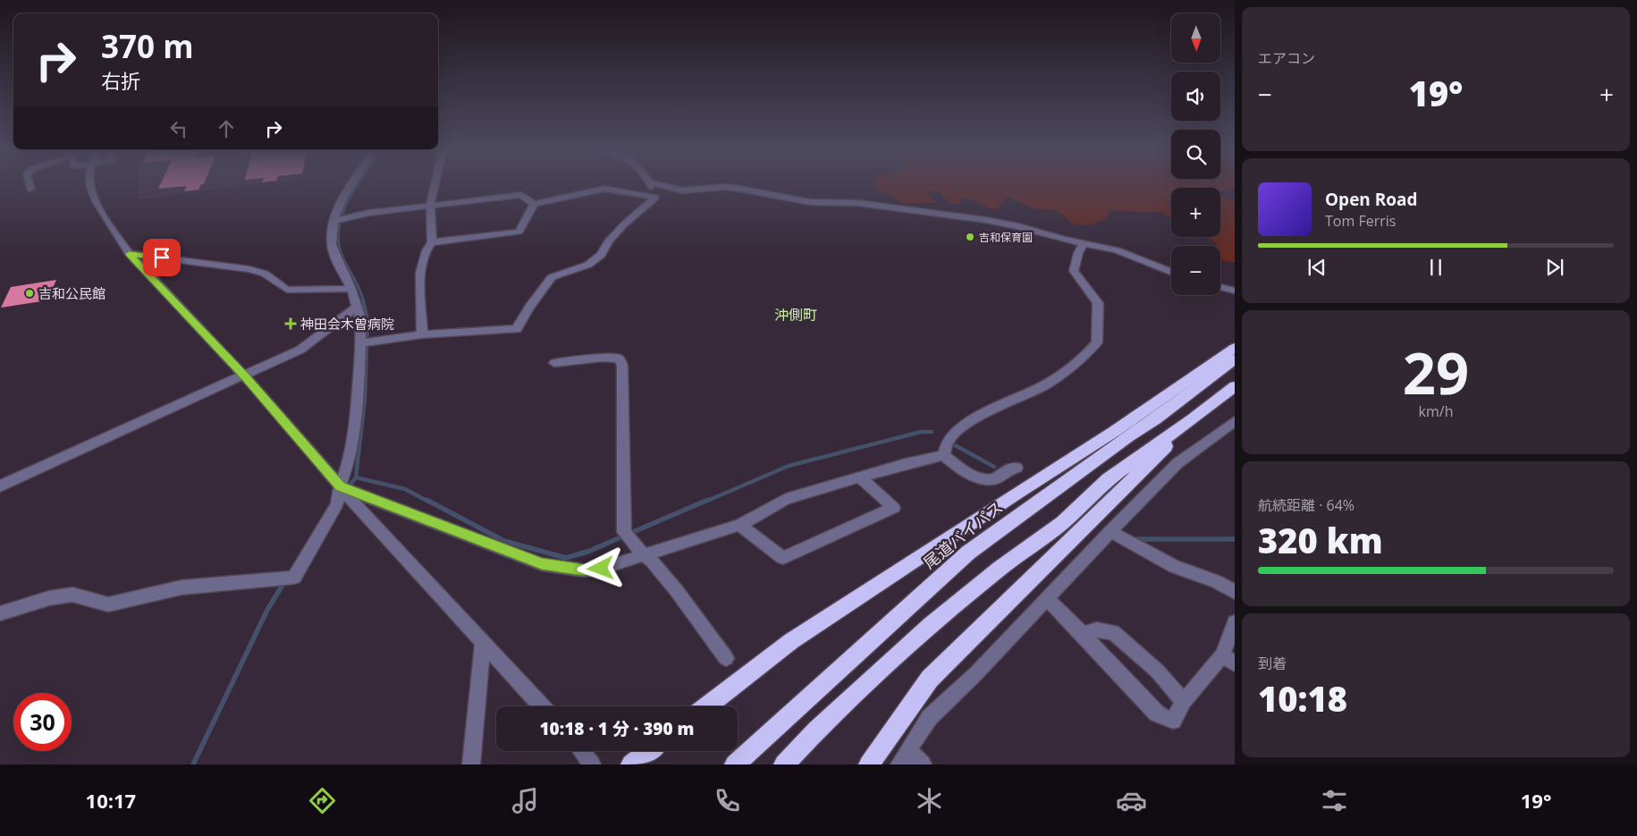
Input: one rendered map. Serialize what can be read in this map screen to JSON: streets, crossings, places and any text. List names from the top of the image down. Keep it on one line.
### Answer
{"streets":{"highway":["尾道バイパス"]},"districts":["沖側町"],"places":{"other":["吉和保育園","吉和公民館"],"health":["神田会木曽病院"]},"north":"bottom","page":{"tile":["エアコン",["29","km/h"],["航続距離 · 64%","320 km"],["到着","10:18"]],"map_buttons":["+","−"],"turn":["370 m","右折"],"heat":["−","19°","+"],"song":["Open Road","Tom Ferris"],"limit":"30","trip":"10:18 · 1 分 · 390 m","tabs":["10:17","19°"]}}
